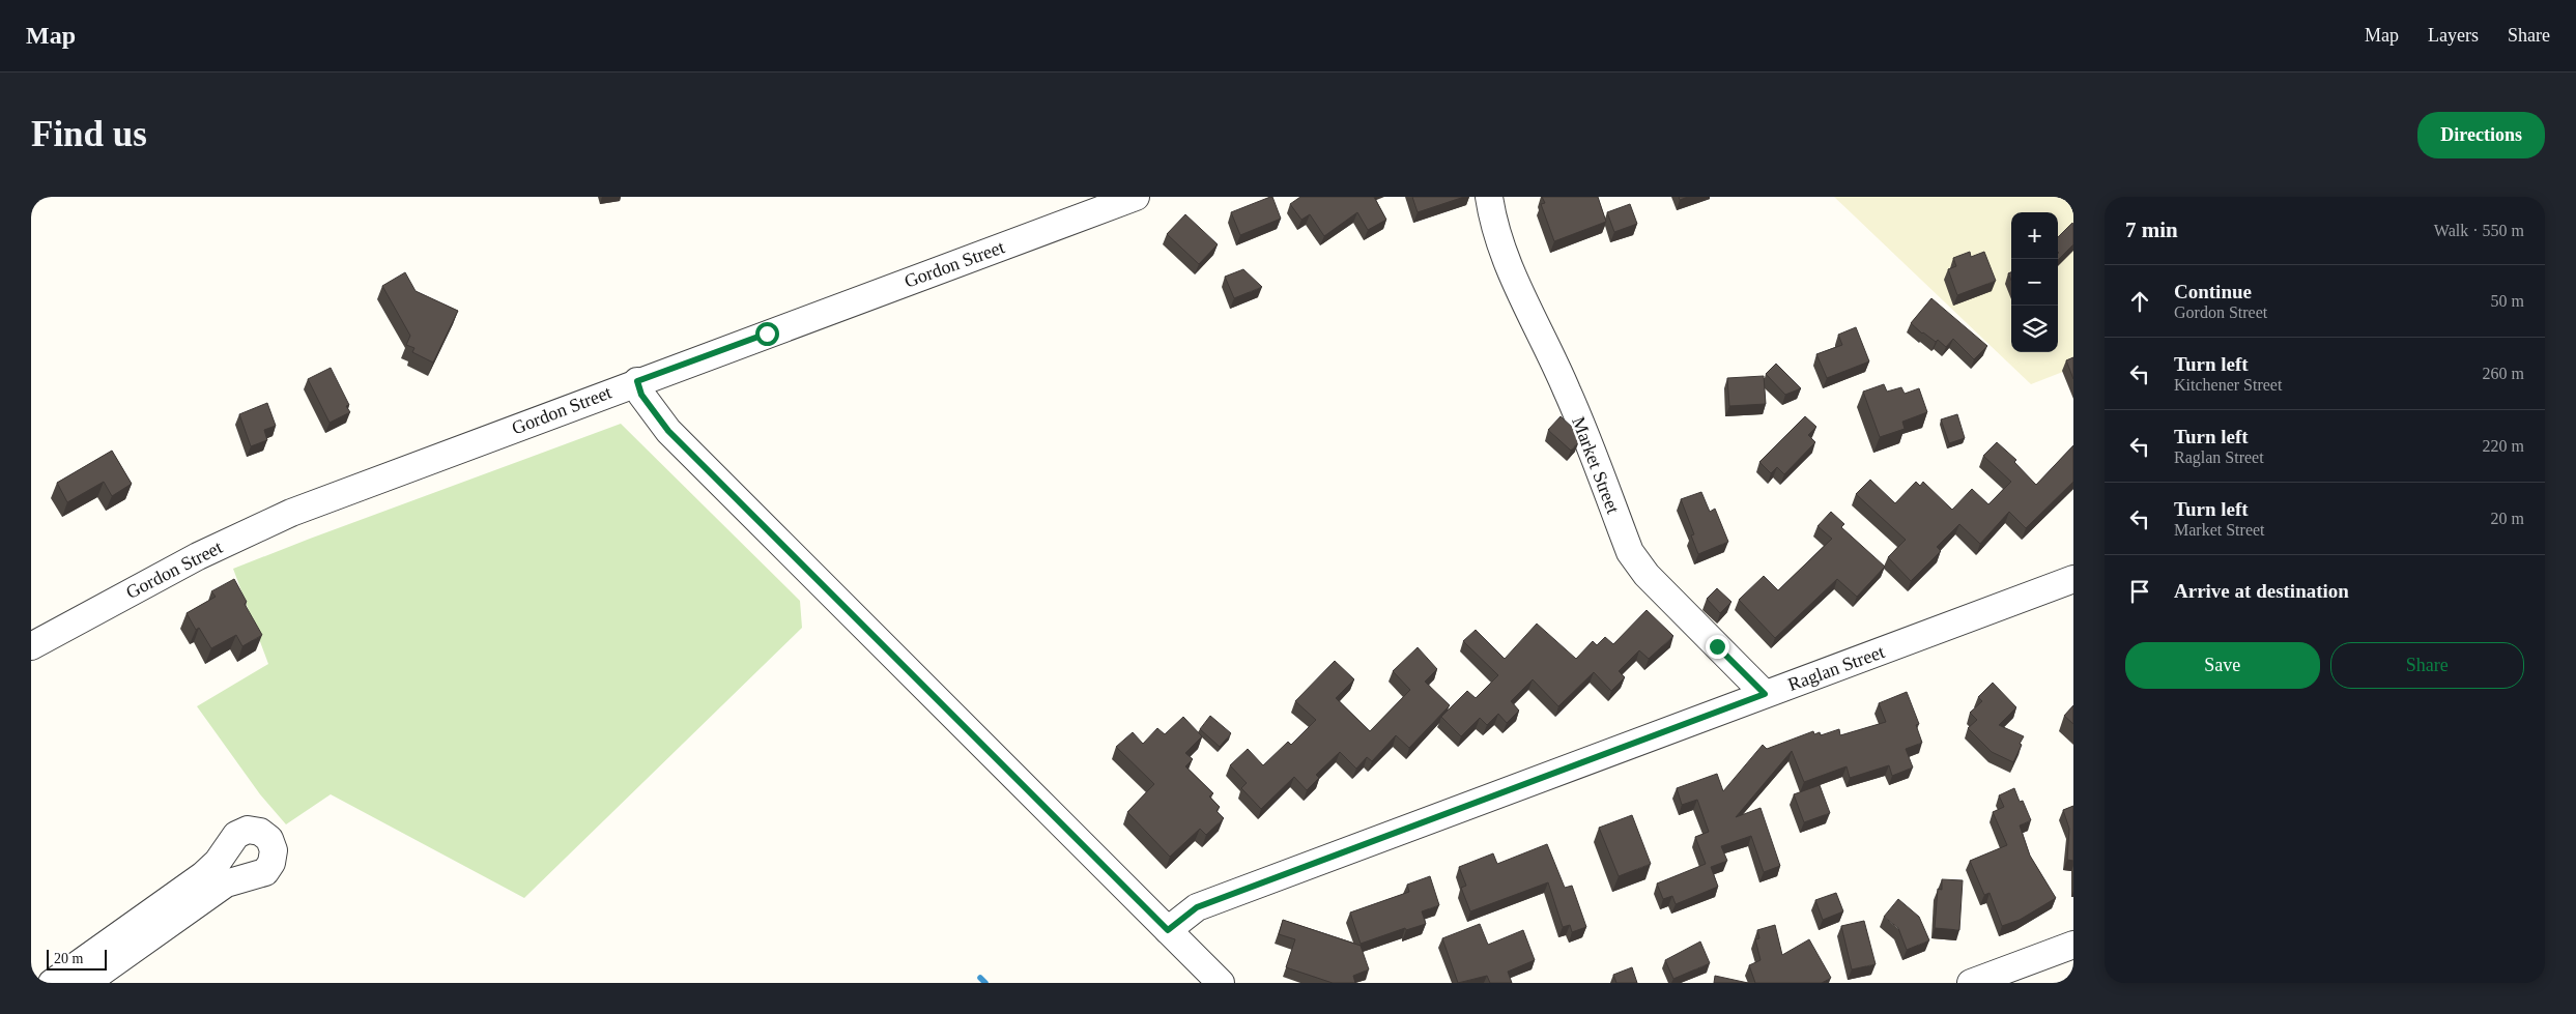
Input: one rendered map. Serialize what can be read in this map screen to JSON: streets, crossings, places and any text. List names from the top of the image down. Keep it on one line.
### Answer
{"streets":{"street":["Gordon Street","Market Street","Raglan Street"]},"crossings":[["Market Street","Raglan Street"]],"scale_bar":"20 m","page":{"header":"Map","nav":["Map","Layers","Share"],"buttons":["Directions",["Save","Share"]],"title":"Find us","heading":["7 min","Walk · 550 m"],"map_buttons":["+","−"],"list":[["Continue","Gordon Street","50 m"],["Turn left","Kitchener Street","260 m"],["Turn left","Raglan Street","220 m"],["Turn left","Market Street","20 m"],"Arrive at destination"],"scale":"20 m"}}
